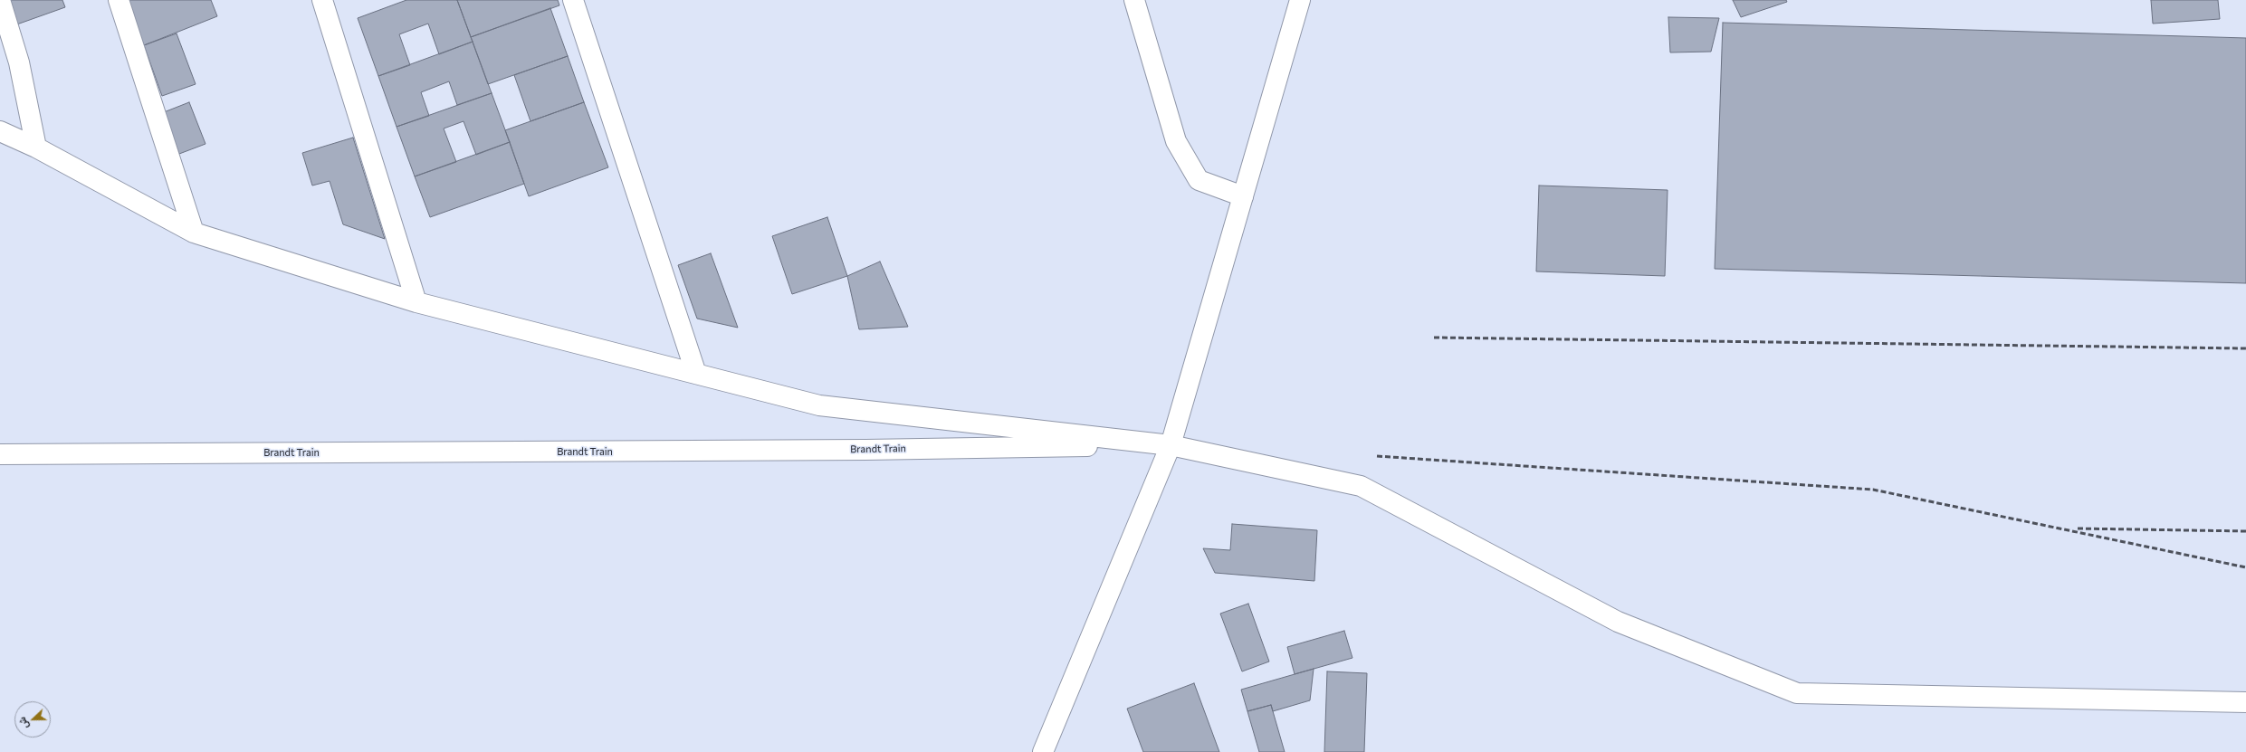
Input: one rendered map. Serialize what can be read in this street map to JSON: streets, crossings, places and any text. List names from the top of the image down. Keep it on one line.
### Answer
{"streets":{"street":["Brandt Train"]},"north":"left"}
